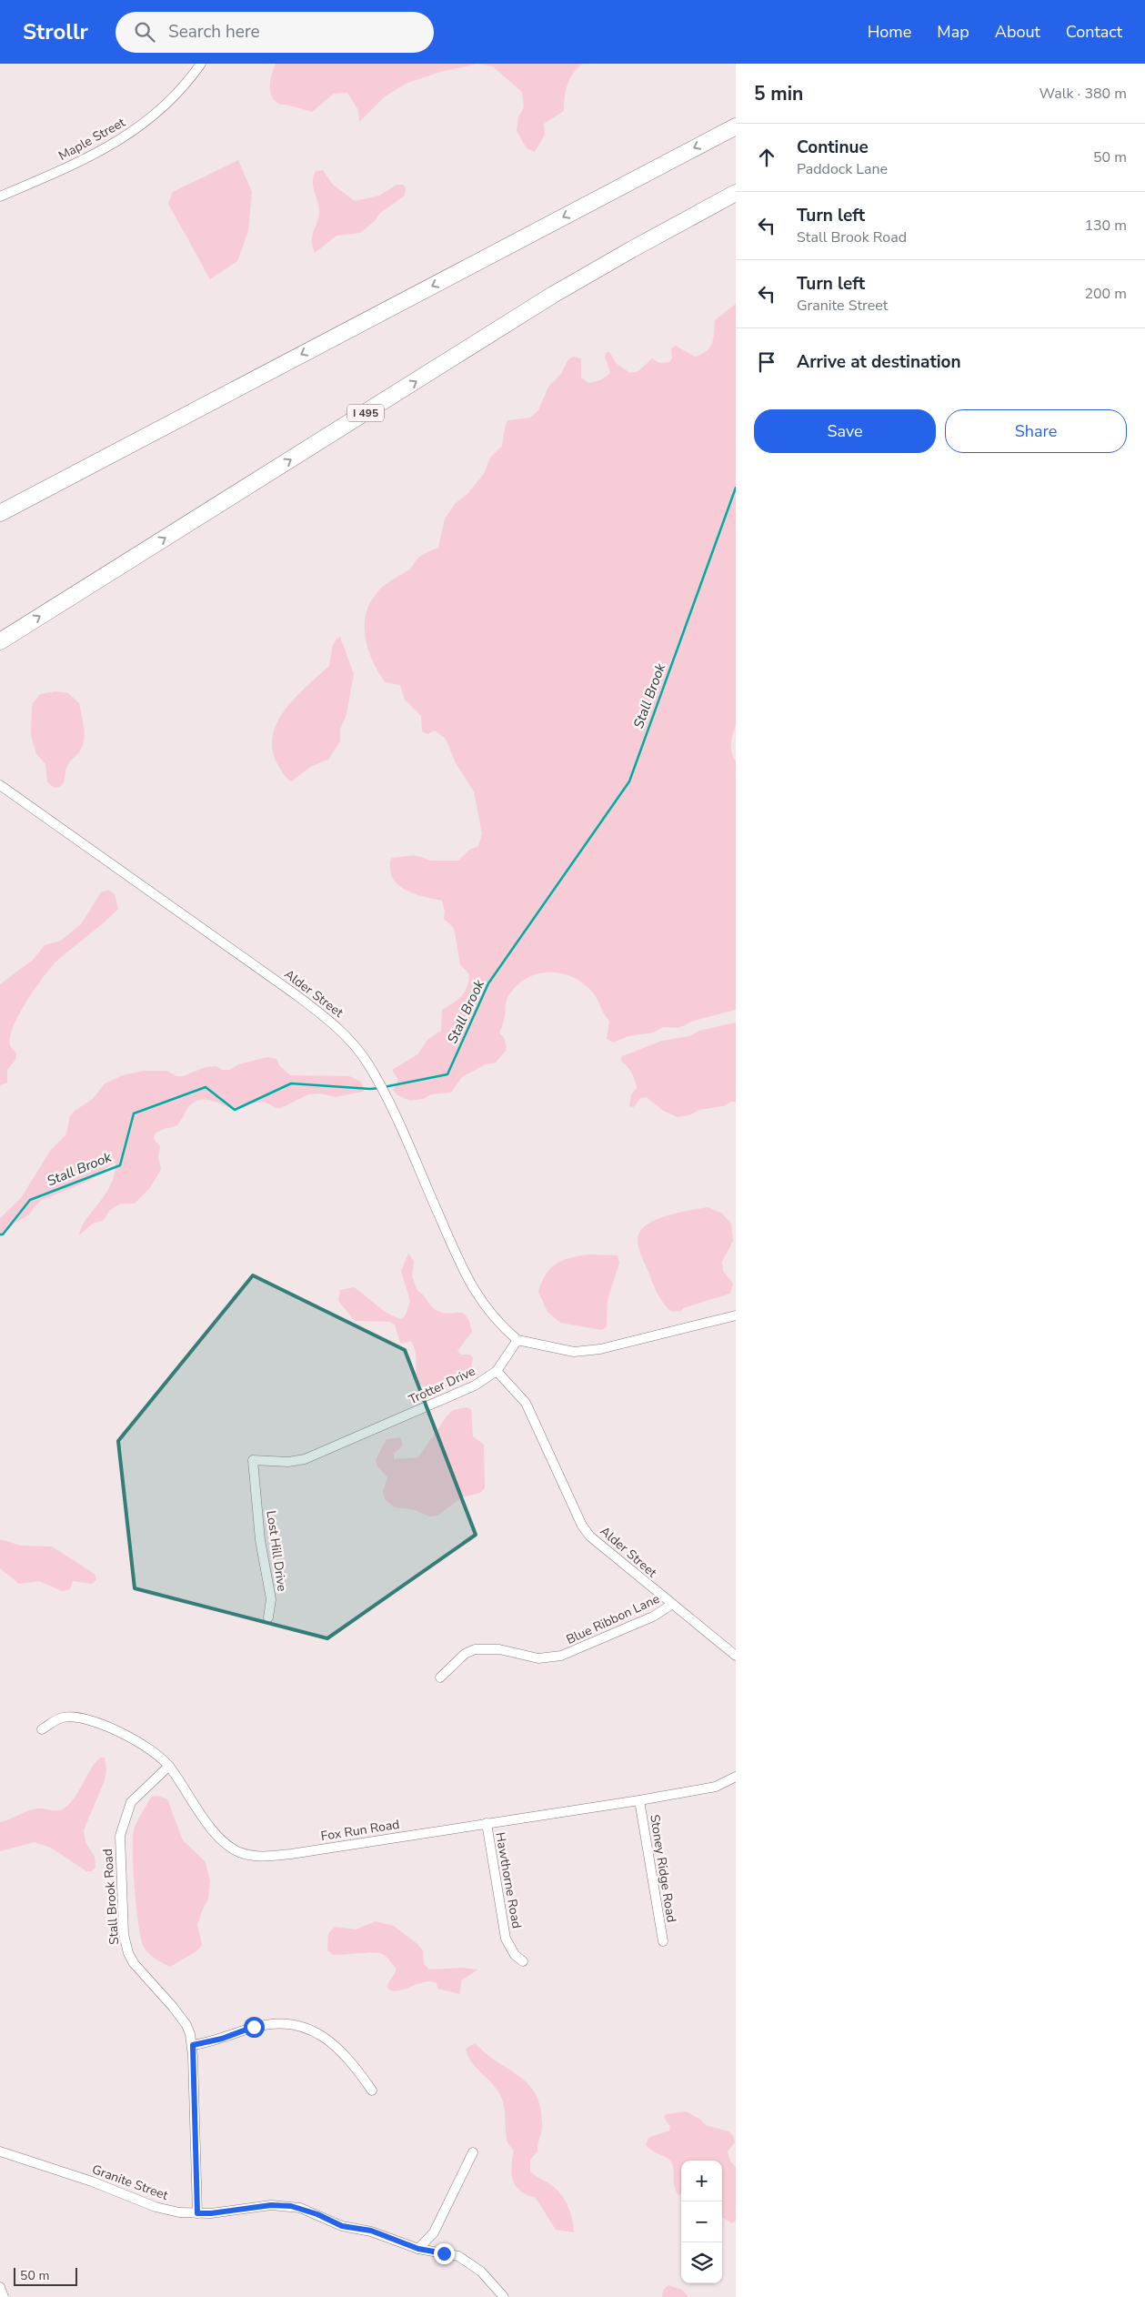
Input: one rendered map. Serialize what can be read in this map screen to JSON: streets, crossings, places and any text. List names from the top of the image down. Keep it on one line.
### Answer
{"streets":{"highway":["I 495"],"street":["Maple Street","Alder Street","Trotter Drive","Lost Hill Drive","Blue Ribbon Lane","Fox Run Road","Stoney Ridge Road","Hawthorne Road","Stall Brook Road","Granite Street"]},"crossings":[["Alder Street","Trotter Drive"],["Alder Street","Blue Ribbon Lane"],["Trotter Drive","Lost Hill Drive"],["Fox Run Road","Stoney Ridge Road"],["Fox Run Road","Hawthorne Road"],["Fox Run Road","Stall Brook Road"],["Stall Brook Road","Granite Street"]],"water":["Stall Brook"],"scale_bar":"50 m","page":{"header":"Strollr","search":"Search here","nav":["Home","Map","About","Contact"],"heading":["5 min","Walk · 380 m"],"list":[["Continue","Paddock Lane","50 m"],["Turn left","Stall Brook Road","130 m"],["Turn left","Granite Street","200 m"],"Arrive at destination"],"buttons":["Save","Share"],"map_buttons":["+","−"],"scale":"50 m"}}
